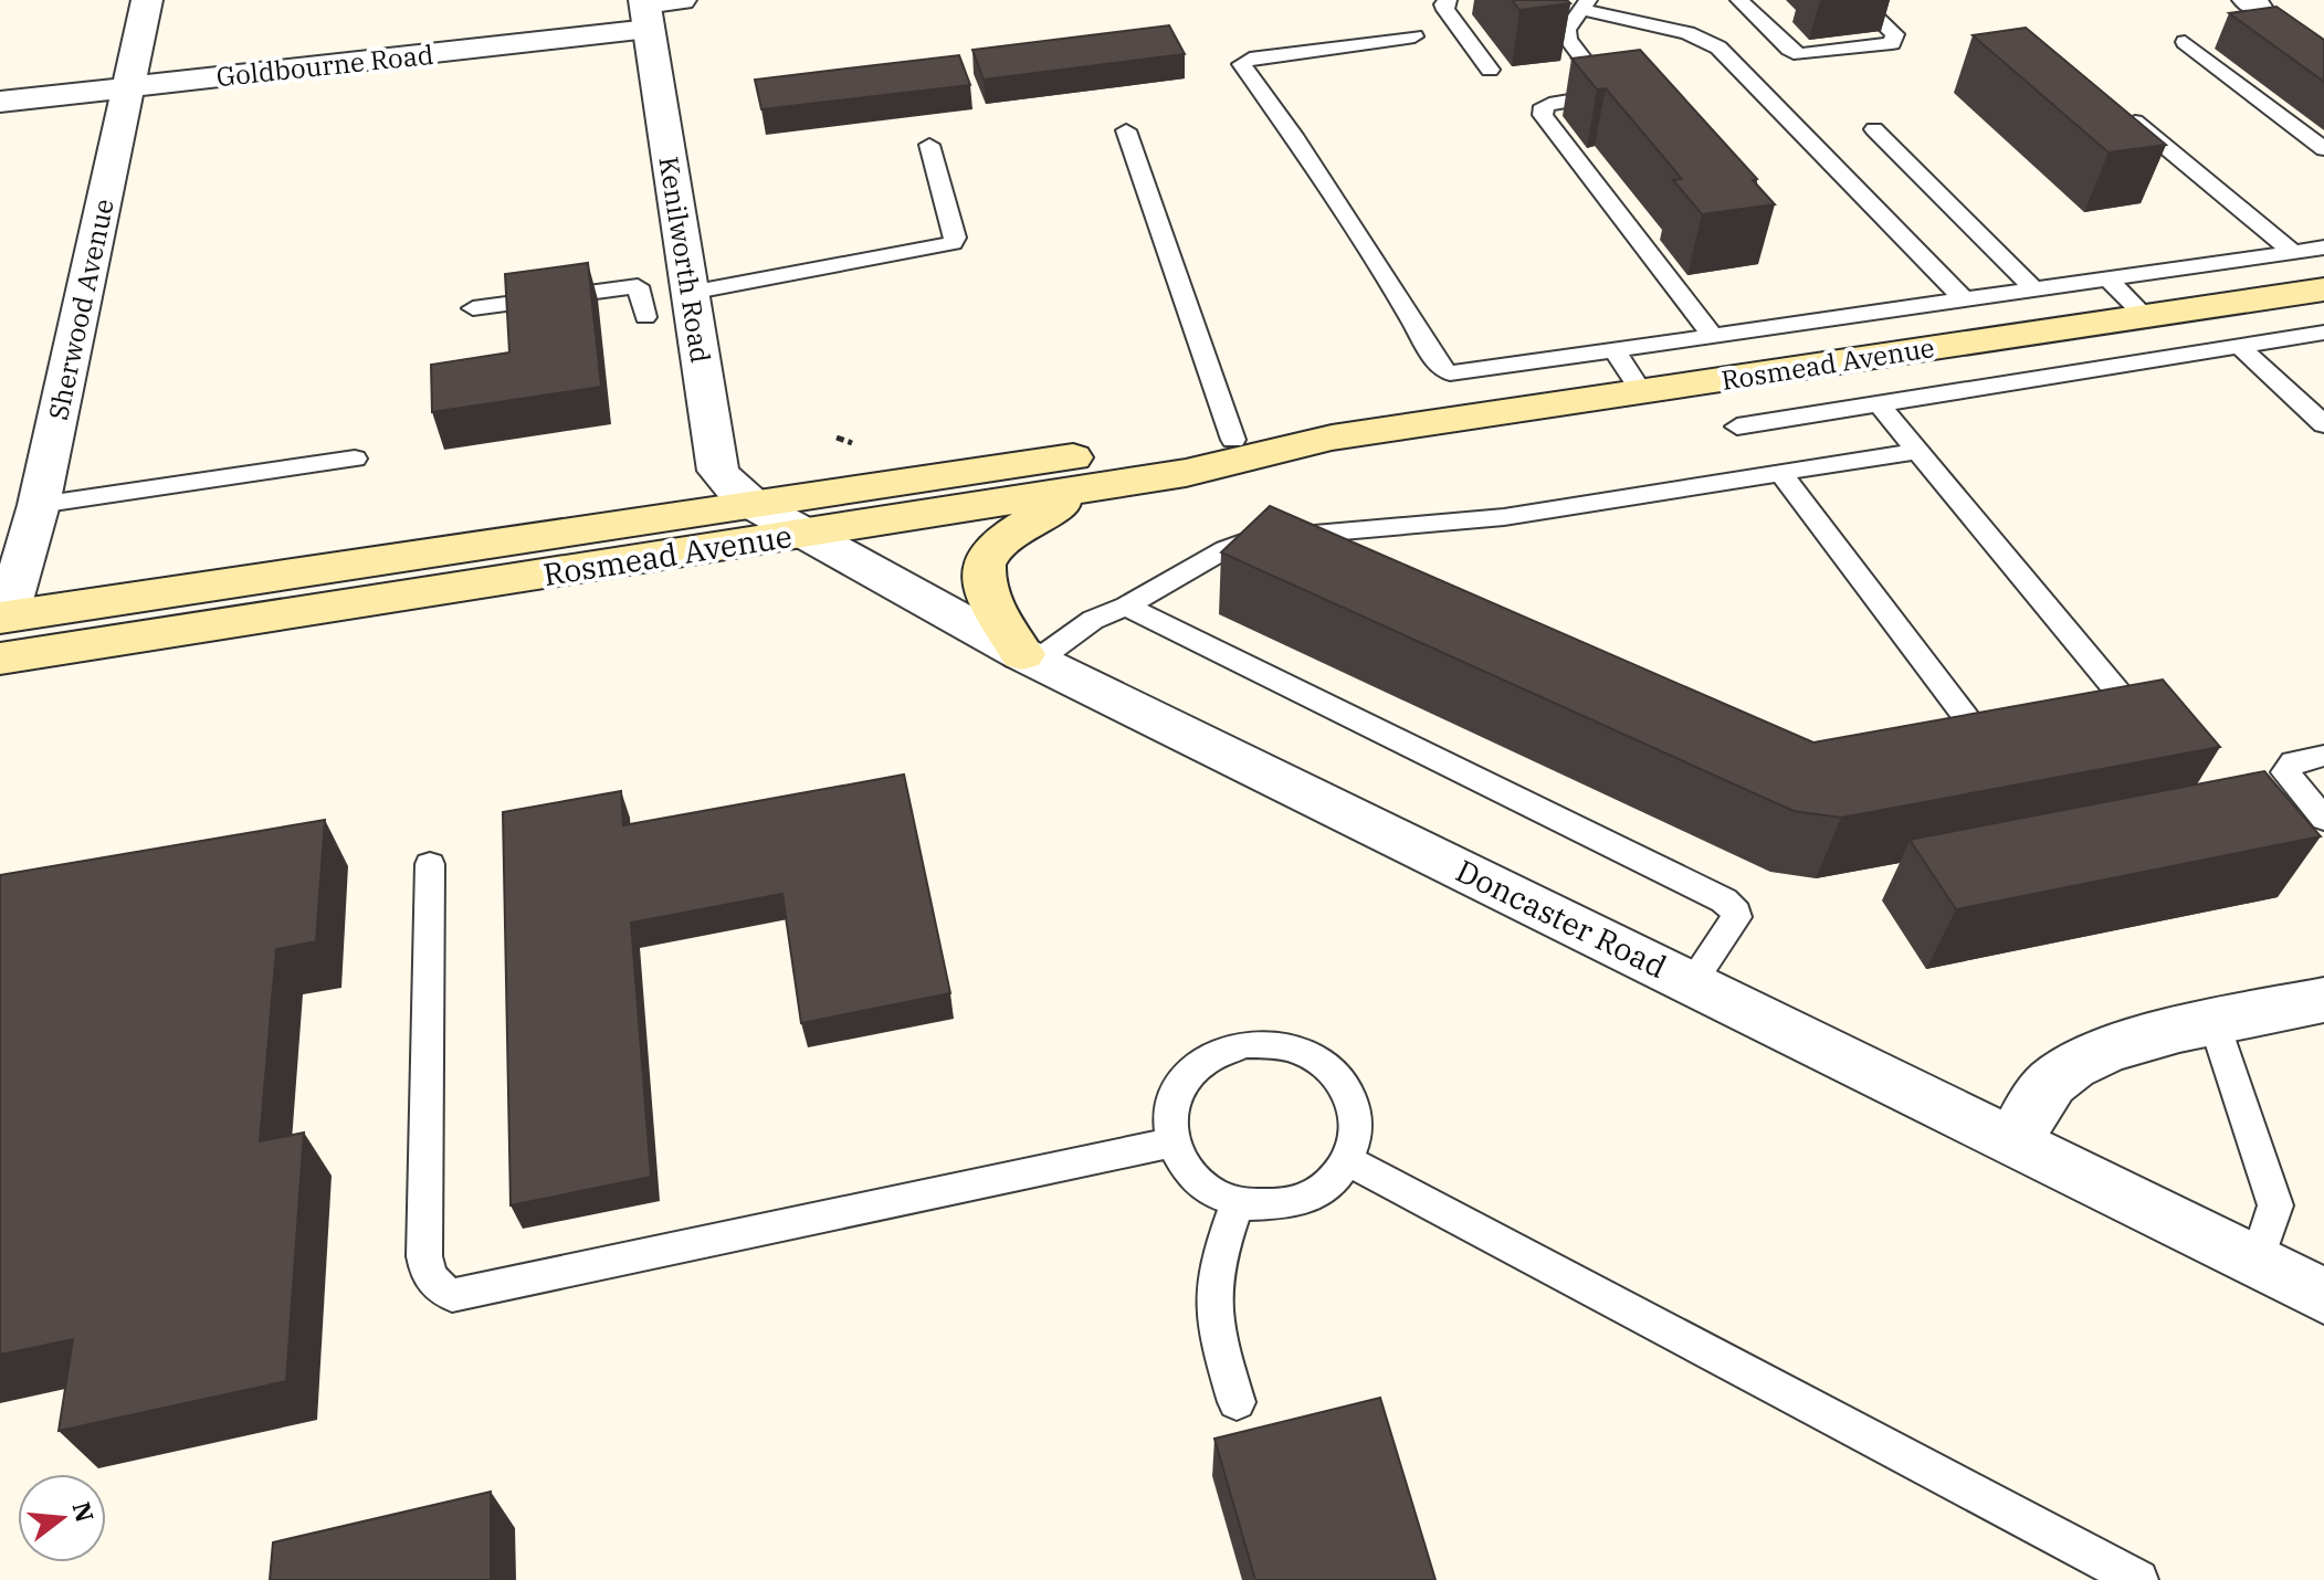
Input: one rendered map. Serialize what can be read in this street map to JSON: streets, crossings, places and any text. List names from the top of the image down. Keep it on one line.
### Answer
{"streets":{"main road":["Rosmead Avenue"],"street":["Goldbourne Road","Kenilworth Road","Sherwood Avenue","Doncaster Road"]},"crossings":[["Goldbourne Road","Kenilworth Road"],["Goldbourne Road","Sherwood Avenue"],["Kenilworth Road","Rosmead Avenue"],["Kenilworth Road","Doncaster Road"],["Sherwood Avenue","Rosmead Avenue"],["Rosmead Avenue","Doncaster Road"]],"north":"right"}
